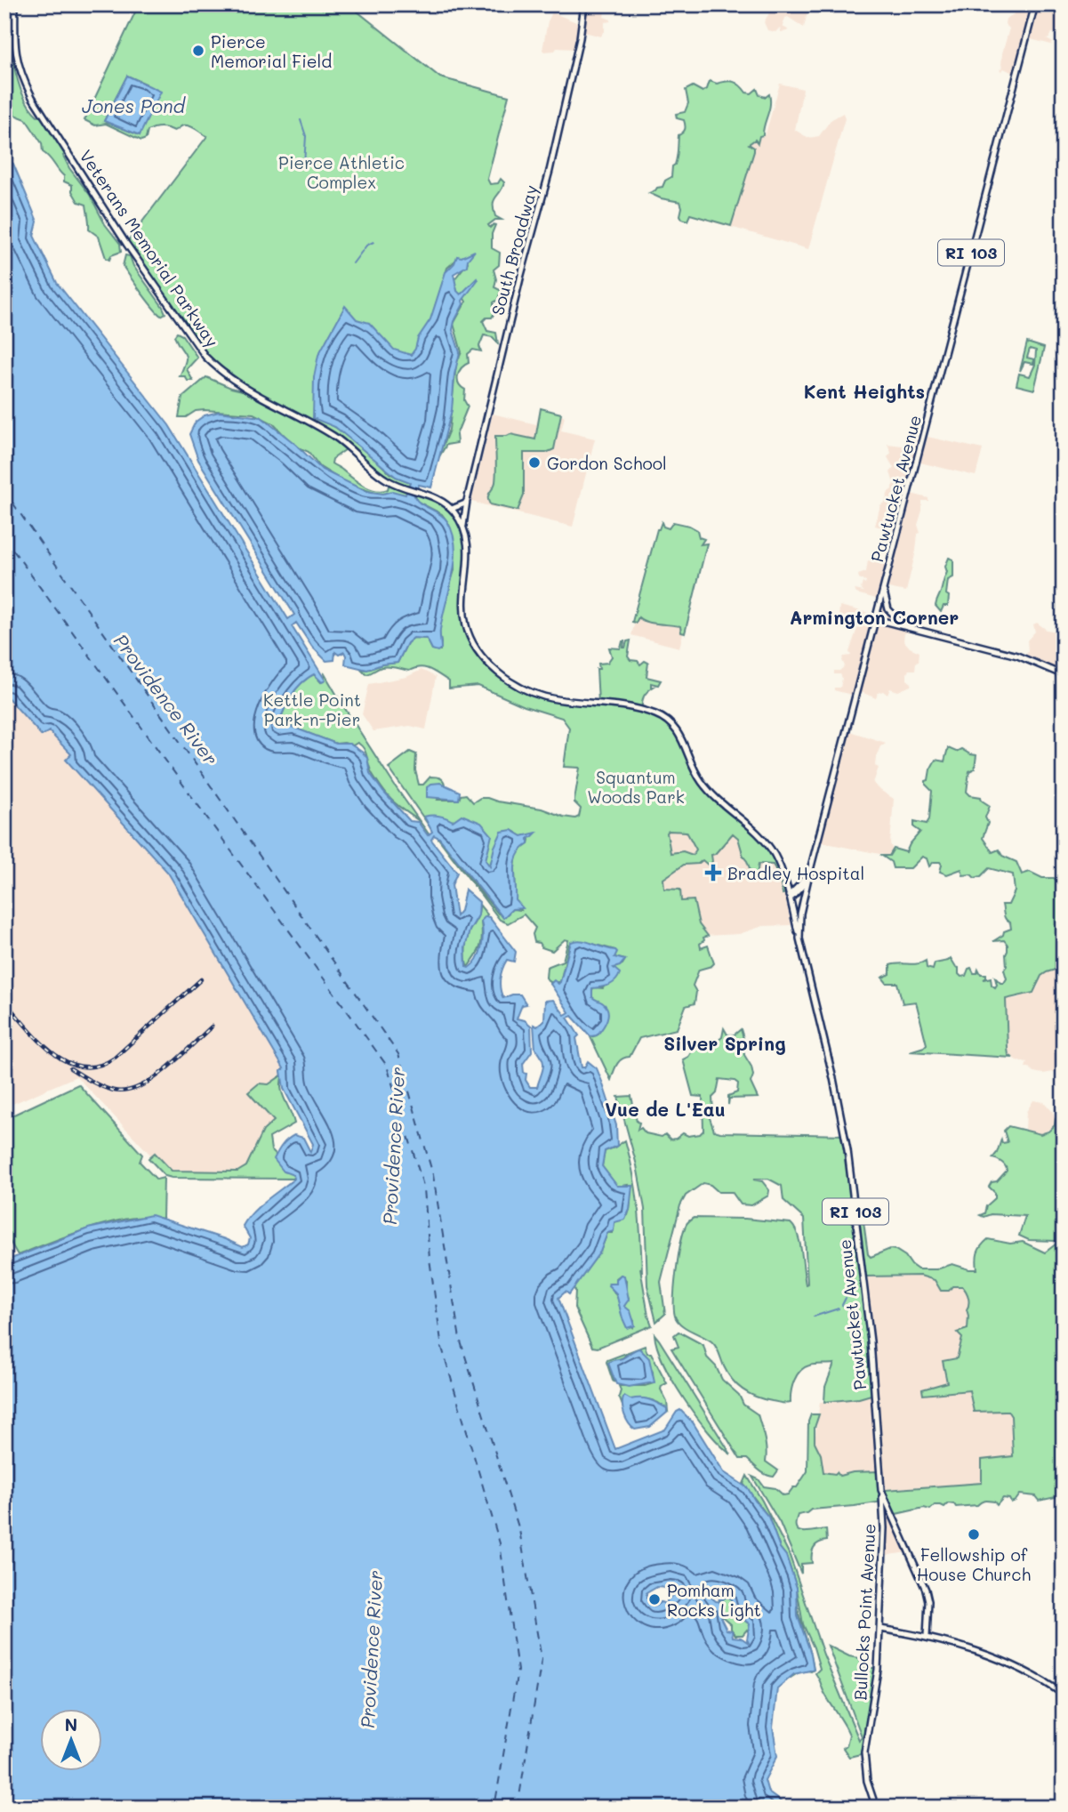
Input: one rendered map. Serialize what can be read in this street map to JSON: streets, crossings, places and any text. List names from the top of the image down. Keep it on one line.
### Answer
{"streets":{"main road":["Veterans Memorial Parkway","South Broadway","RI 103","Pawtucket Avenue","Bullocks Point Avenue"]},"crossings":[["RI 103","Pawtucket Avenue"],["RI 103","Bullocks Point Avenue"],["Pawtucket Avenue","Bullocks Point Avenue"]],"districts":["Kent Heights","Armington Corner","Silver Spring","Vue de L'Eau"],"water":["Jones Pond","Providence River"],"parks":["Pierce Athletic Complex","Kettle Point Park-n-Pier","Squantum Woods Park"],"places":{"other":["Pierce Memorial Field","Gordon School","Fellowship of House Church","Pomham Rocks Light"],"health":["Bradley Hospital"]},"north":"top"}
